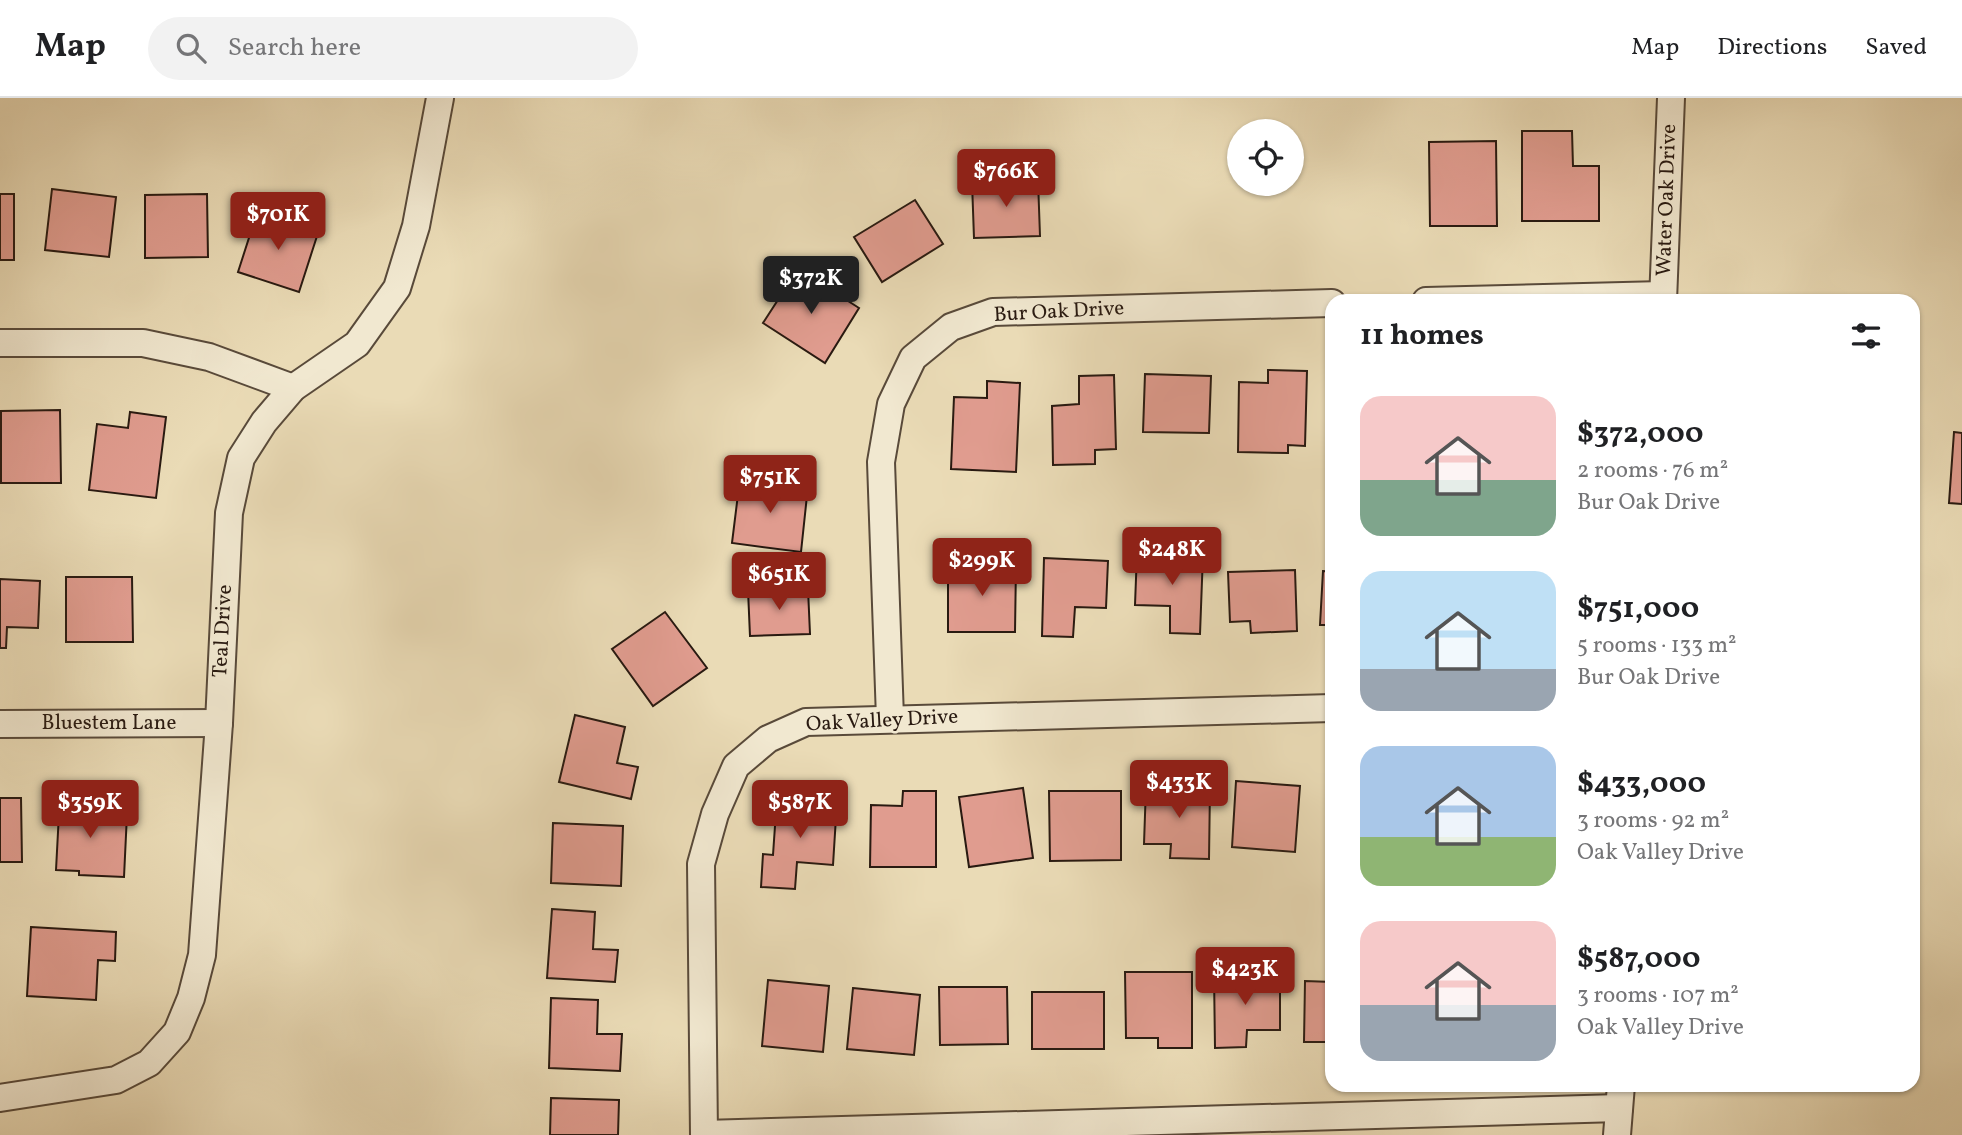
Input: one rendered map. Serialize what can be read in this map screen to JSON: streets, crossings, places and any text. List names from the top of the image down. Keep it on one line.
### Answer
{"streets":{"street":["Water Oak Drive","Bur Oak Drive","Teal Drive","Oak Valley Drive","Bluestem Lane"]},"crossings":[["Bur Oak Drive","Oak Valley Drive"],["Teal Drive","Bluestem Lane"]],"page":{"header":"Map","search":"Search here","nav":["Map","Directions","Saved"],"price":["$766K","$701K","$372K","$751K","$248K","$299K","$651K","$433K","$359K","$587K","$423K"],"heading":"11 homes","list":[{"name":"$372,000","note":"2 rooms · 76 m² · Bur Oak Drive"},{"name":"$751,000","note":"5 rooms · 133 m² · Bur Oak Drive"},{"name":"$433,000","note":"3 rooms · 92 m² · Oak Valley Drive"},{"name":"$587,000","note":"3 rooms · 107 m² · Oak Valley Drive"}]}}
